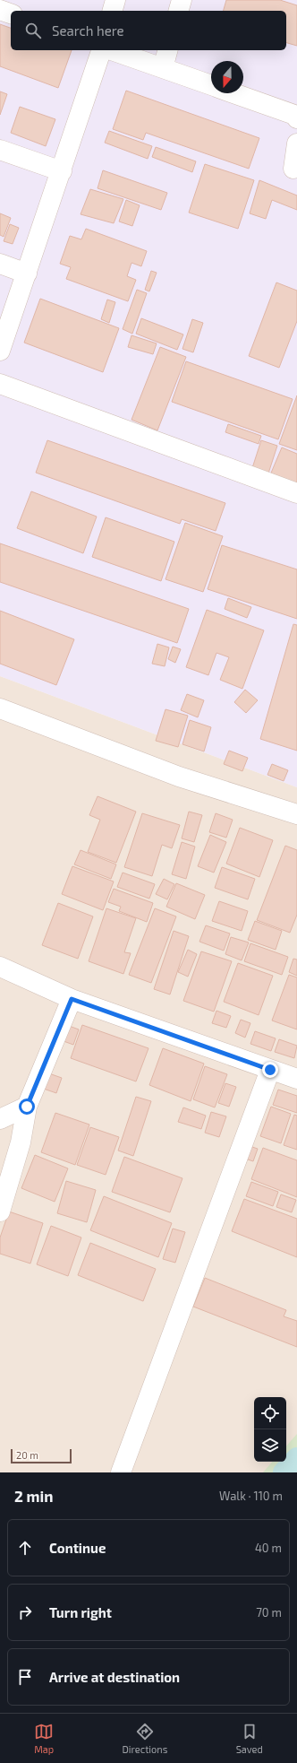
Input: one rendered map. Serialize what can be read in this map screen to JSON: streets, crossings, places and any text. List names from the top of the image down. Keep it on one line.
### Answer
{"scale_bar":"20 m","north":"bottom","page":{"search":"Search here","scale":"20 m","heading":["2 min","Walk · 110 m"],"list":[["Continue","40 m"],["Turn right","70 m"],"Arrive at destination"],"nav":["Map","Directions","Saved"]}}
